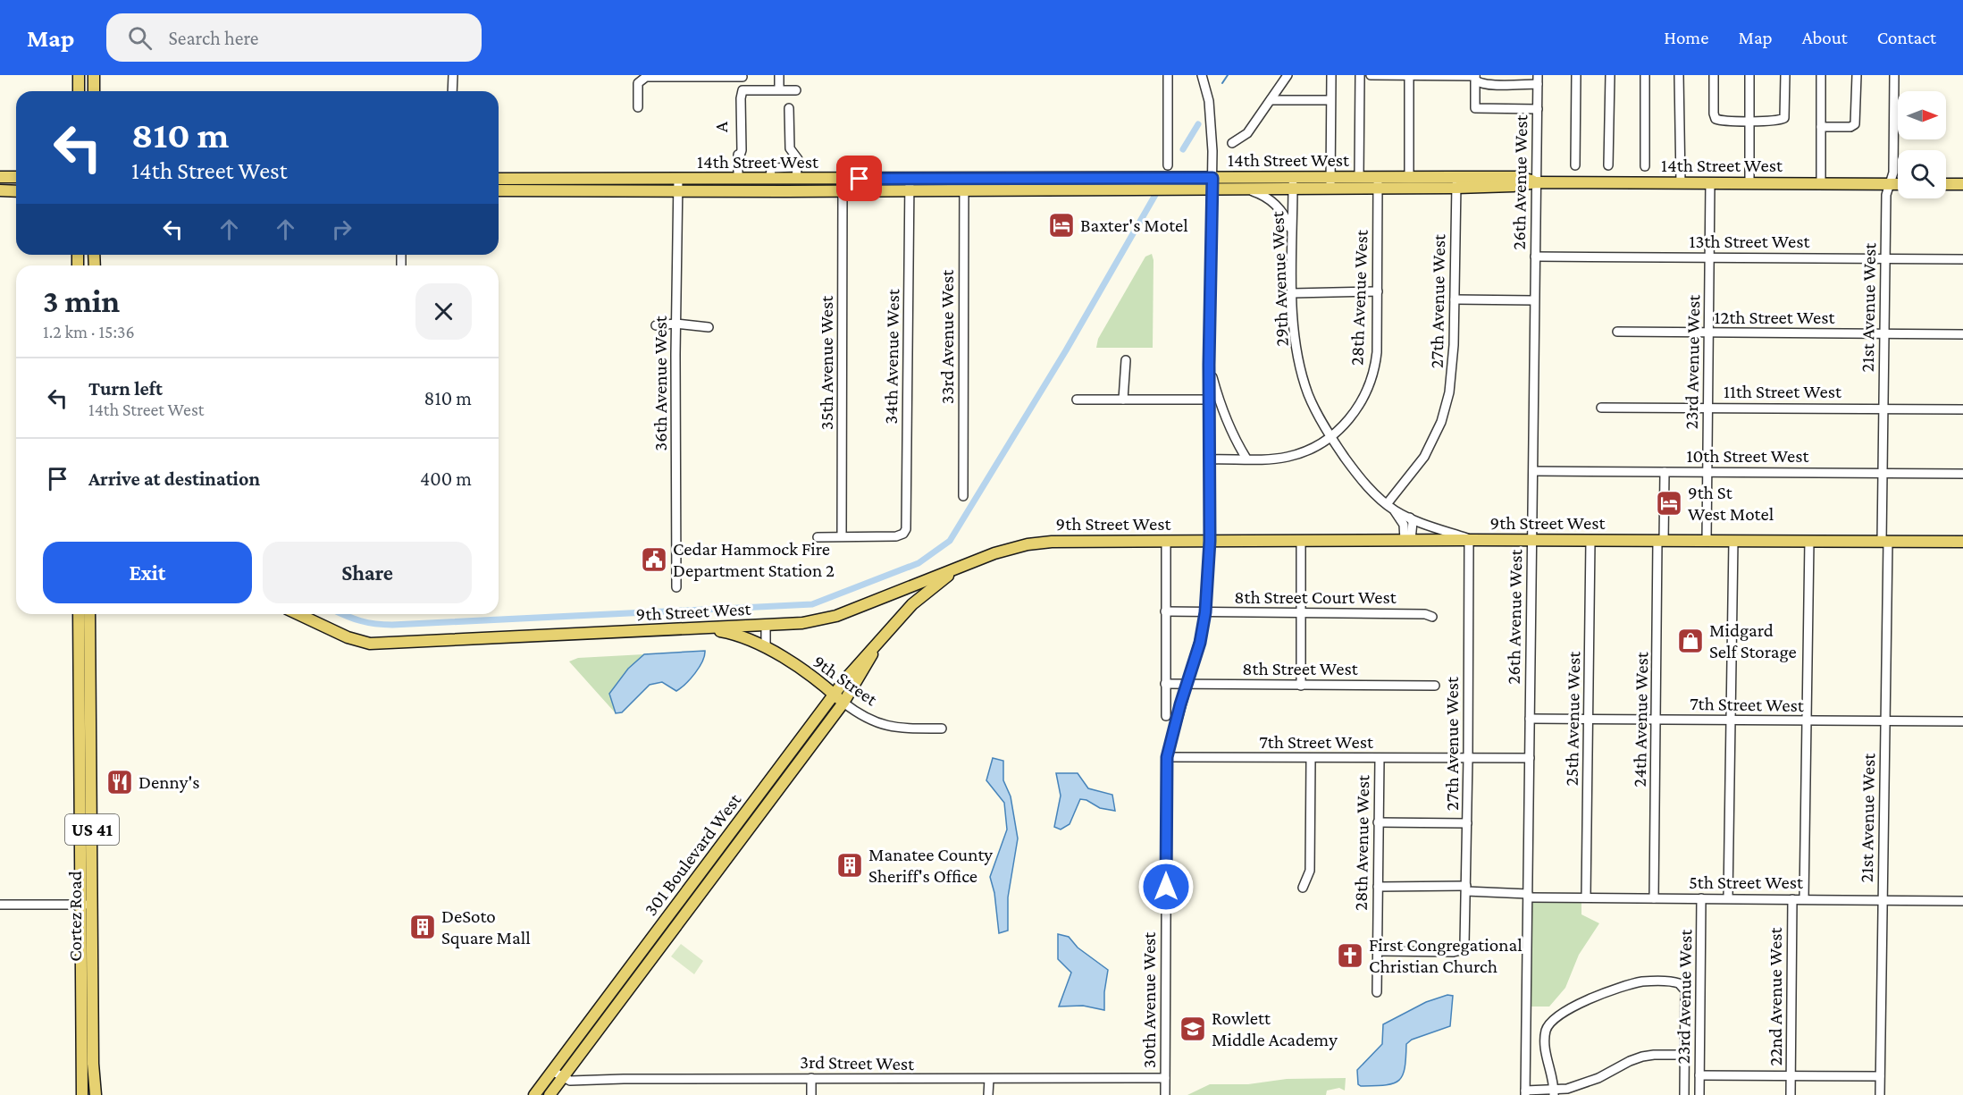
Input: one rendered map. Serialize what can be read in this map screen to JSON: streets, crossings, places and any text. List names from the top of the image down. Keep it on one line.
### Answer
{"streets":{"main road":["14th Street West","9th Street West","9th Street","US 41","301 Boulevard West","Cortez Road"],"street":["A","26th Avenue West","13th Street West","29th Avenue West","28th Avenue West","27th Avenue West","21st Avenue West","12th Street West","33rd Avenue West","34th Avenue West","23rd Avenue West","35th Avenue West","36th Avenue West","11th Street West","10th Street West","8th Street Court West","8th Street West","7th Street West","25th Avenue West","24th Avenue West","5th Street West","22nd Avenue West","30th Avenue West","3rd Street West"]},"crossings":[["A","14th Street West"],["14th Street West","26th Avenue West"],["14th Street West","29th Avenue West"],["14th Street West","28th Avenue West"],["14th Street West","27th Avenue West"],["14th Street West","21st Avenue West"],["14th Street West","33rd Avenue West"],["14th Street West","34th Avenue West"],["14th Street West","23rd Avenue West"],["14th Street West","35th Avenue West"],["14th Street West","36th Avenue West"],["14th Street West","30th Avenue West"],["26th Avenue West","13th Street West"],["26th Avenue West","10th Street West"],["26th Avenue West","9th Street West"],["26th Avenue West","7th Street West"],["26th Avenue West","5th Street West"],["13th Street West","21st Avenue West"],["13th Street West","23rd Avenue West"],["29th Avenue West","28th Avenue West"],["29th Avenue West","27th Avenue West"],["29th Avenue West","9th Street West"],["28th Avenue West","27th Avenue West"],["28th Avenue West","7th Street West"],["28th Avenue West","5th Street West"],["27th Avenue West","9th Street West"],["27th Avenue West","7th Street West"],["27th Avenue West","5th Street West"],["21st Avenue West","12th Street West"],["21st Avenue West","11th Street West"],["21st Avenue West","10th Street West"],["21st Avenue West","9th Street West"],["21st Avenue West","7th Street West"],["21st Avenue West","5th Street West"],["12th Street West","23rd Avenue West"],["34th Avenue West","35th Avenue West"],["23rd Avenue West","11th Street West"],["23rd Avenue West","10th Street West"],["23rd Avenue West","9th Street West"],["23rd Avenue West","5th Street West"],["10th Street West","24th Avenue West"],["9th Street West","9th Street"],["9th Street West","25th Avenue West"],["9th Street West","24th Avenue West"],["9th Street West","301 Boulevard West"],["9th Street West","30th Avenue West"],["8th Street Court West","30th Avenue West"],["8th Street West","30th Avenue West"],["9th Street","301 Boulevard West"],["7th Street West","25th Avenue West"],["7th Street West","24th Avenue West"],["7th Street West","30th Avenue West"],["25th Avenue West","5th Street West"],["24th Avenue West","5th Street West"],["301 Boulevard West","3rd Street West"],["5th Street West","22nd Avenue West"],["30th Avenue West","3rd Street West"]],"places":{"hotel":["Baxter's Motel","9th St West Motel"],"public building":["Cedar Hammock Fire Department Station 2"],"shop":["Midgard Self Storage"],"restaurant":["Denny's"],"building":["Manatee County Sheriff's Office","DeSoto Square Mall"],"church":["First Congregational Christian Church"],"school or university":["Rowlett Middle Academy"]},"north":"right","page":{"header":"Map","search":"Search here","nav":["Home","Map","About","Contact"],"turn":["810 m","14th Street West"],"heading":["3 min","1.2 km · 15:36"],"list":[{"name":"Turn left","note":"14th Street West","value":"810 m"},{"name":"Arrive at destination","value":"400 m"}],"buttons":["Exit","Share"]}}
